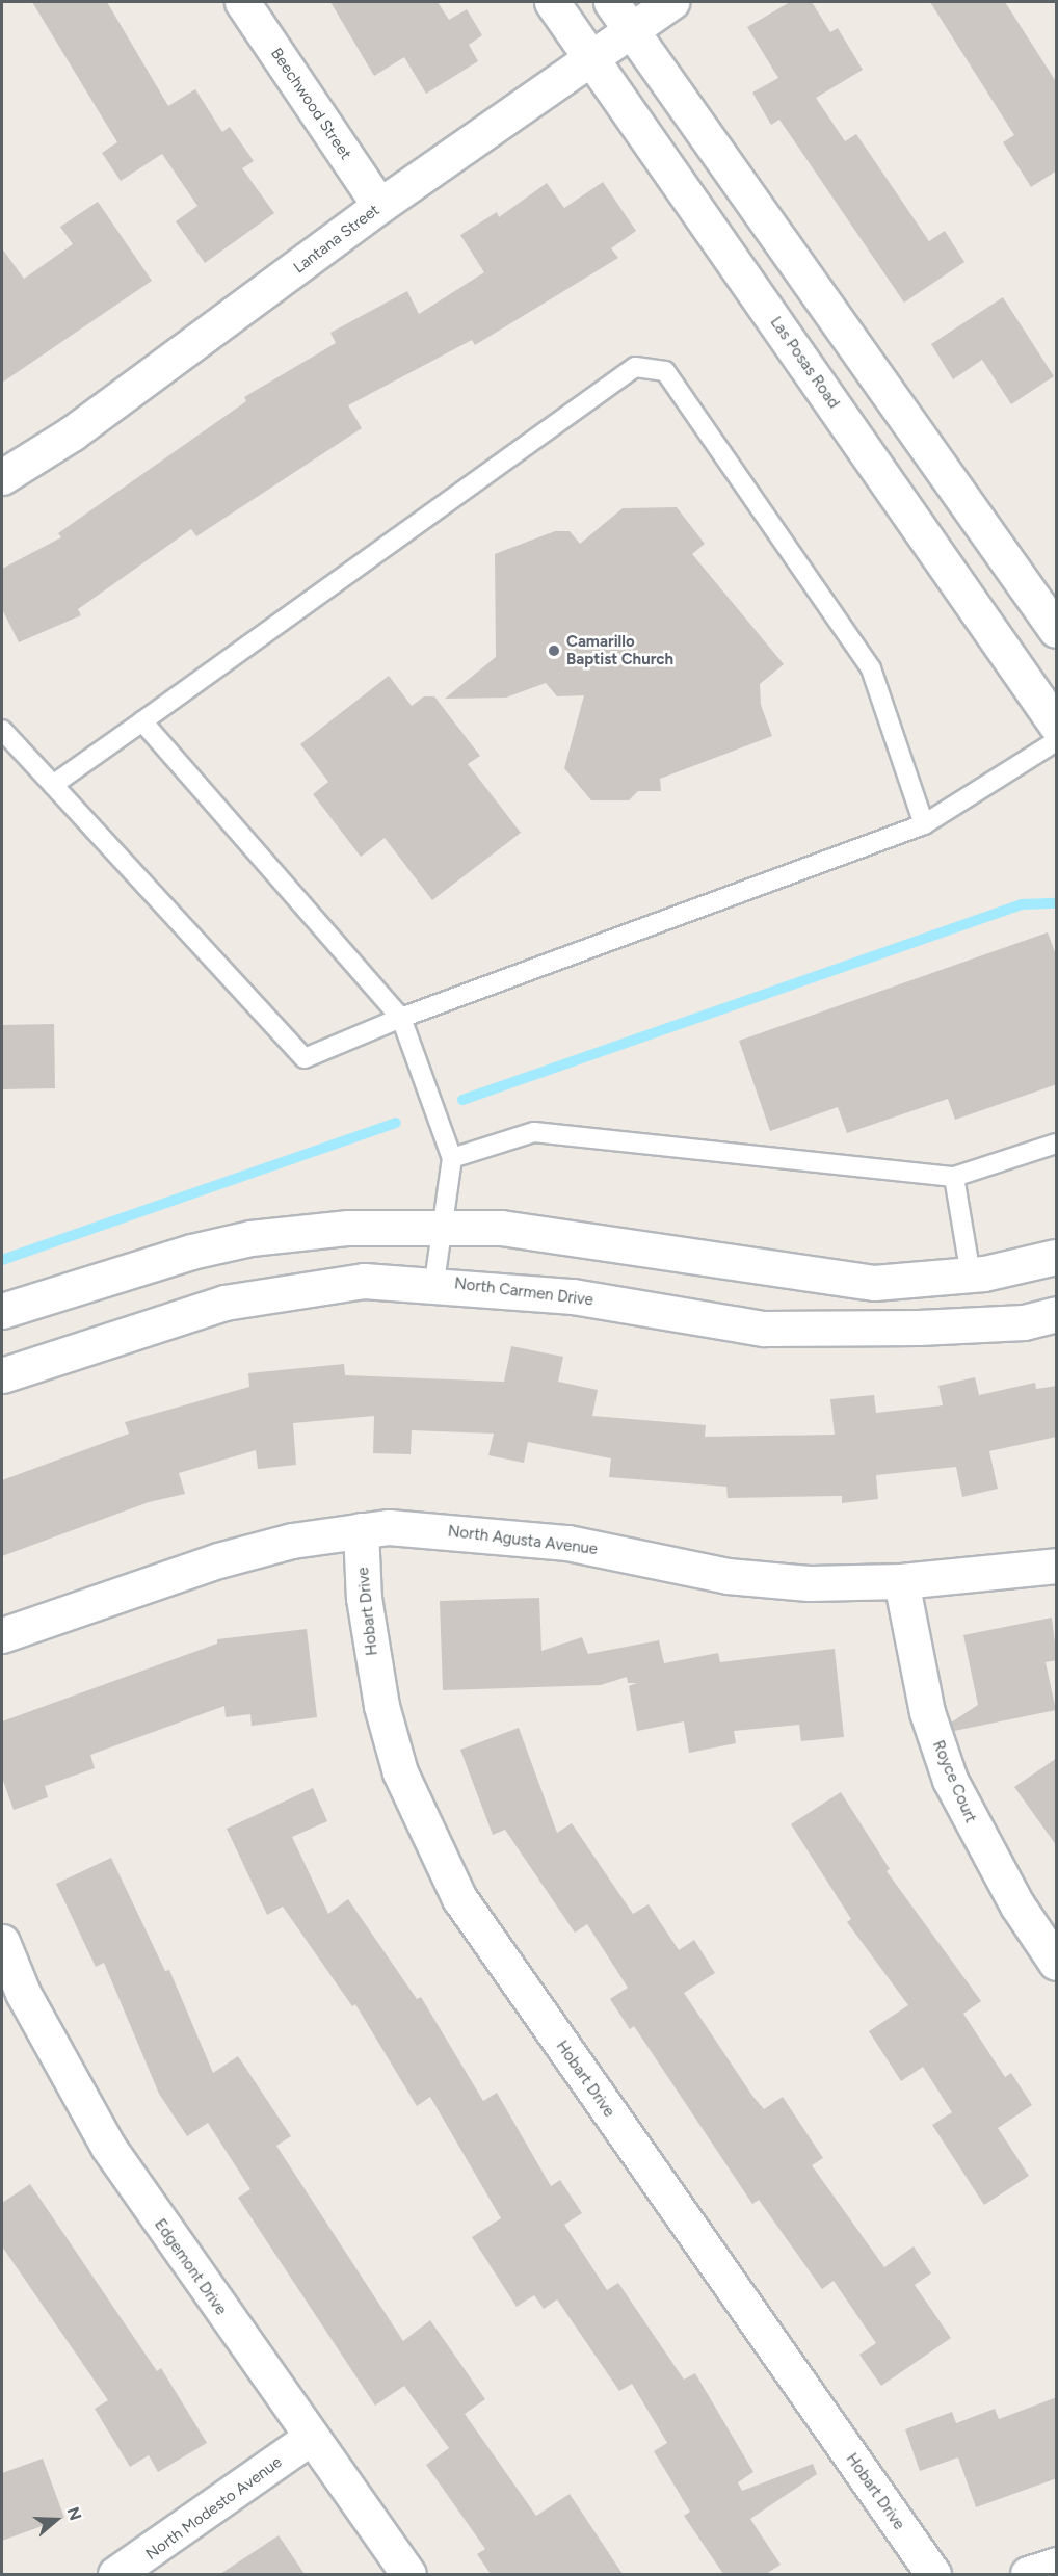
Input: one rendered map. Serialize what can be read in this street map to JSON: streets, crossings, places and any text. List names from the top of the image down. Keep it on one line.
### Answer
{"streets":{"street":["Beechwood Street","Lantana Street","Las Posas Road","North Carmen Drive","North Agusta Avenue","Hobart Drive","Royce Court","Edgemont Drive","North Modesto Avenue"]},"crossings":[["Beechwood Street","Lantana Street"],["Lantana Street","Las Posas Road"],["North Agusta Avenue","Hobart Drive"],["North Agusta Avenue","Royce Court"],["Edgemont Drive","North Modesto Avenue"]],"places":["Camarillo Baptist Church"],"north":"right"}
